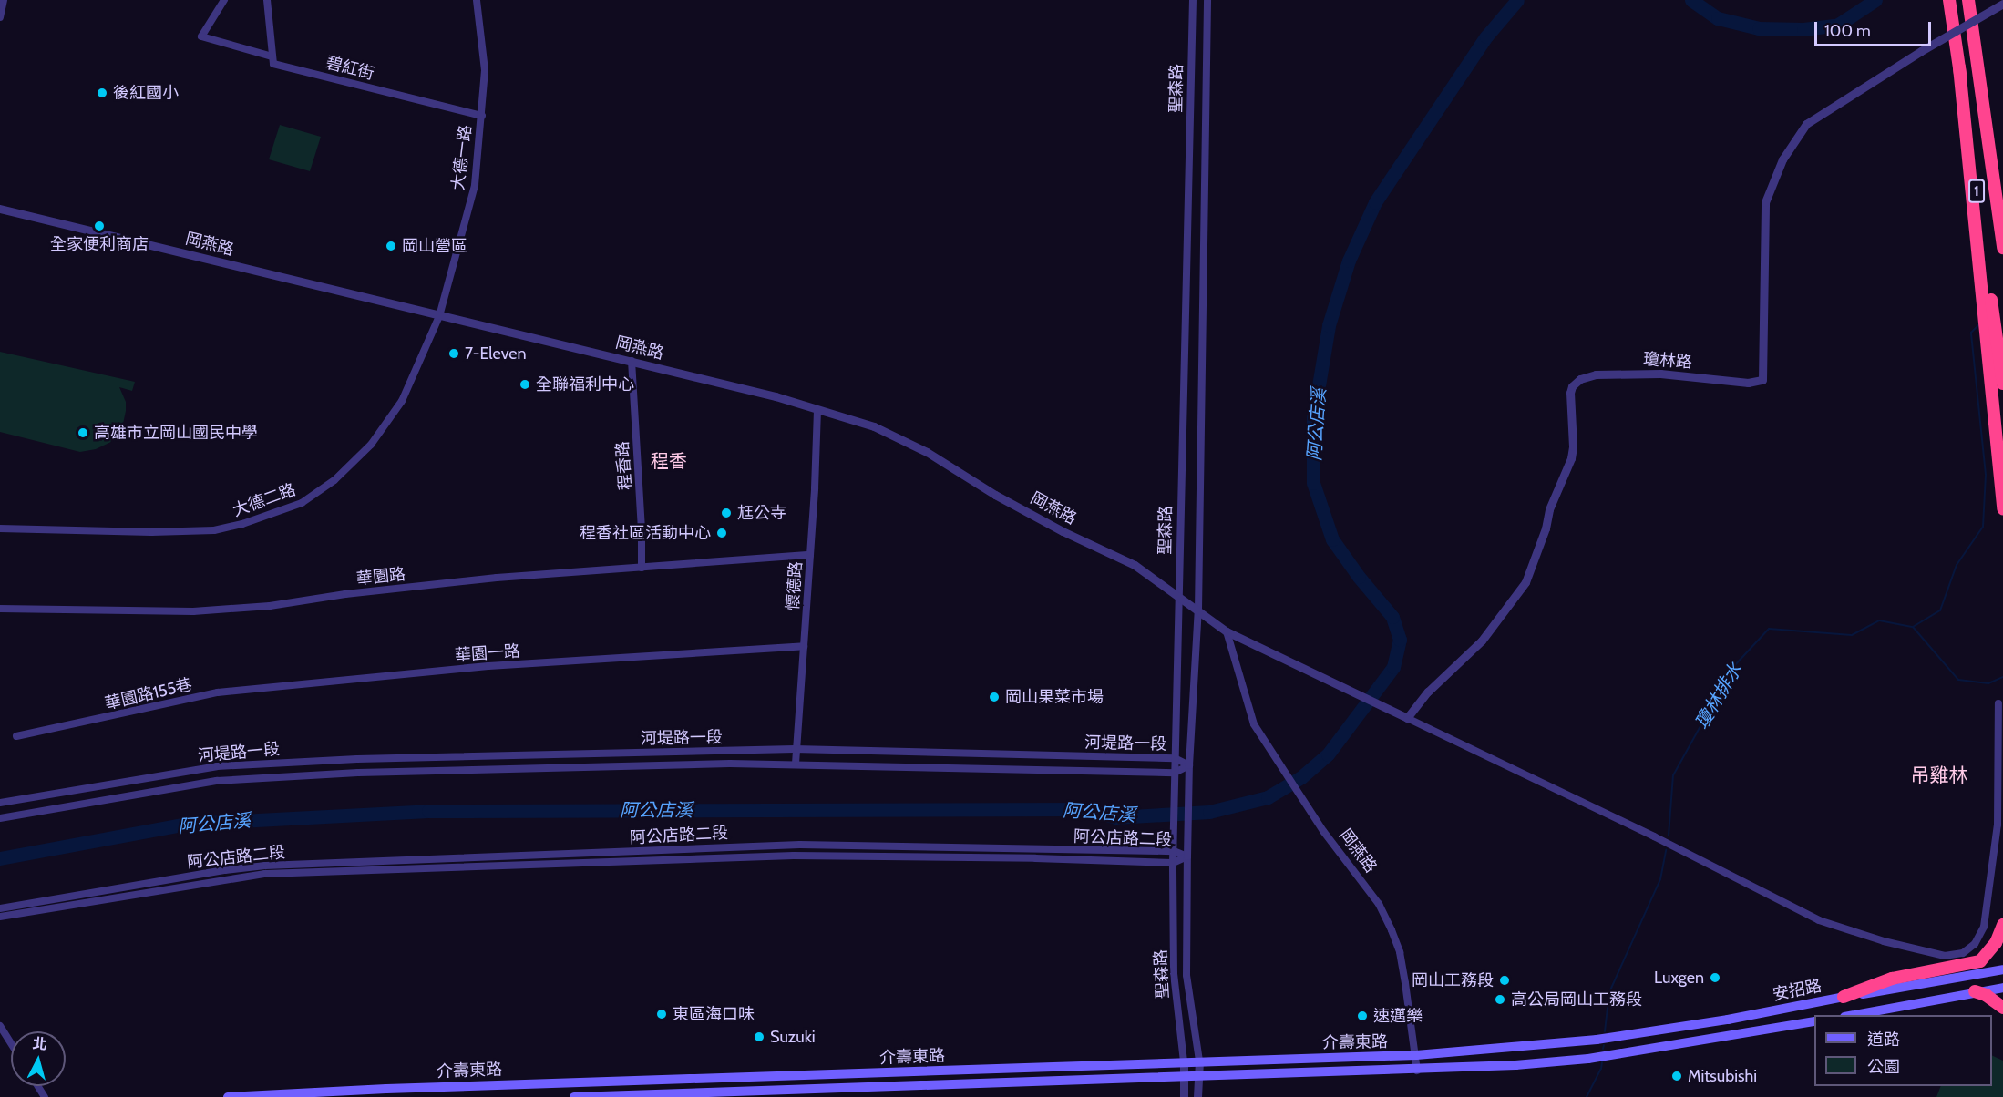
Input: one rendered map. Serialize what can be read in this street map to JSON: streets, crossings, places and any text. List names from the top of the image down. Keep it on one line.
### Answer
{"streets":{"highway":["1"],"main road":["安招路","介壽東路"],"street":["碧紅街","聖森路","大德一路","岡燕路","瓊林路","程香路","大德二路","華園路","懷德路","華園一路","華園路155巷","河堤路一段","阿公店路二段"]},"crossings":[["碧紅街","大德一路"],["聖森路","岡燕路"],["聖森路","河堤路一段"],["聖森路","阿公店路二段"],["聖森路","介壽東路"],["大德一路","岡燕路"],["大德一路","大德二路"],["岡燕路","瓊林路"],["岡燕路","程香路"],["岡燕路","大德二路"],["岡燕路","懷德路"],["岡燕路","介壽東路"],["程香路","華園路"],["華園路","懷德路"],["懷德路","華園一路"],["懷德路","河堤路一段"],["華園一路","華園路155巷"],["安招路","介壽東路"]],"districts":["程香","吊雞林"],"water":["阿公店溪","瓊林排水"],"places":["後紅國小","全家便利商店","岡山營區","7-Eleven","全聯福利中心","高雄市立岡山國民中學","尪公寺","程香社區活動中心","岡山果菜市場","Luxgen","岡山工務段","高公局岡山工務段","東區海口味","速邁樂","Suzuki","Mitsubishi"],"legend":["道路","公園"],"scale_bar":"100 m","north":"top"}
